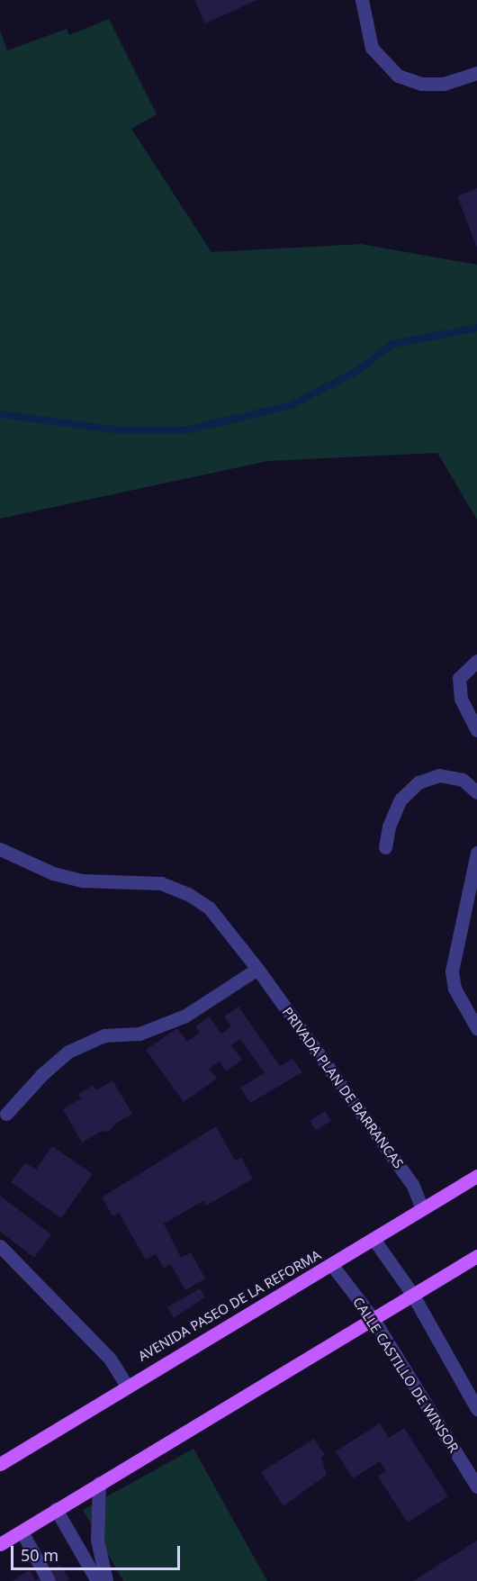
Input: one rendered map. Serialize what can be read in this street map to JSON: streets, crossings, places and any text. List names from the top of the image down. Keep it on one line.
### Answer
{"streets":{"main road":["AVENIDA PASEO DE LA REFORMA"],"street":["PRIVADA PLAN DE BARRANCAS","CALLE CASTILLO DE WINSOR"]},"crossings":[["PRIVADA PLAN DE BARRANCAS","AVENIDA PASEO DE LA REFORMA"],["AVENIDA PASEO DE LA REFORMA","CALLE CASTILLO DE WINSOR"]],"scale_bar":"50 m"}
